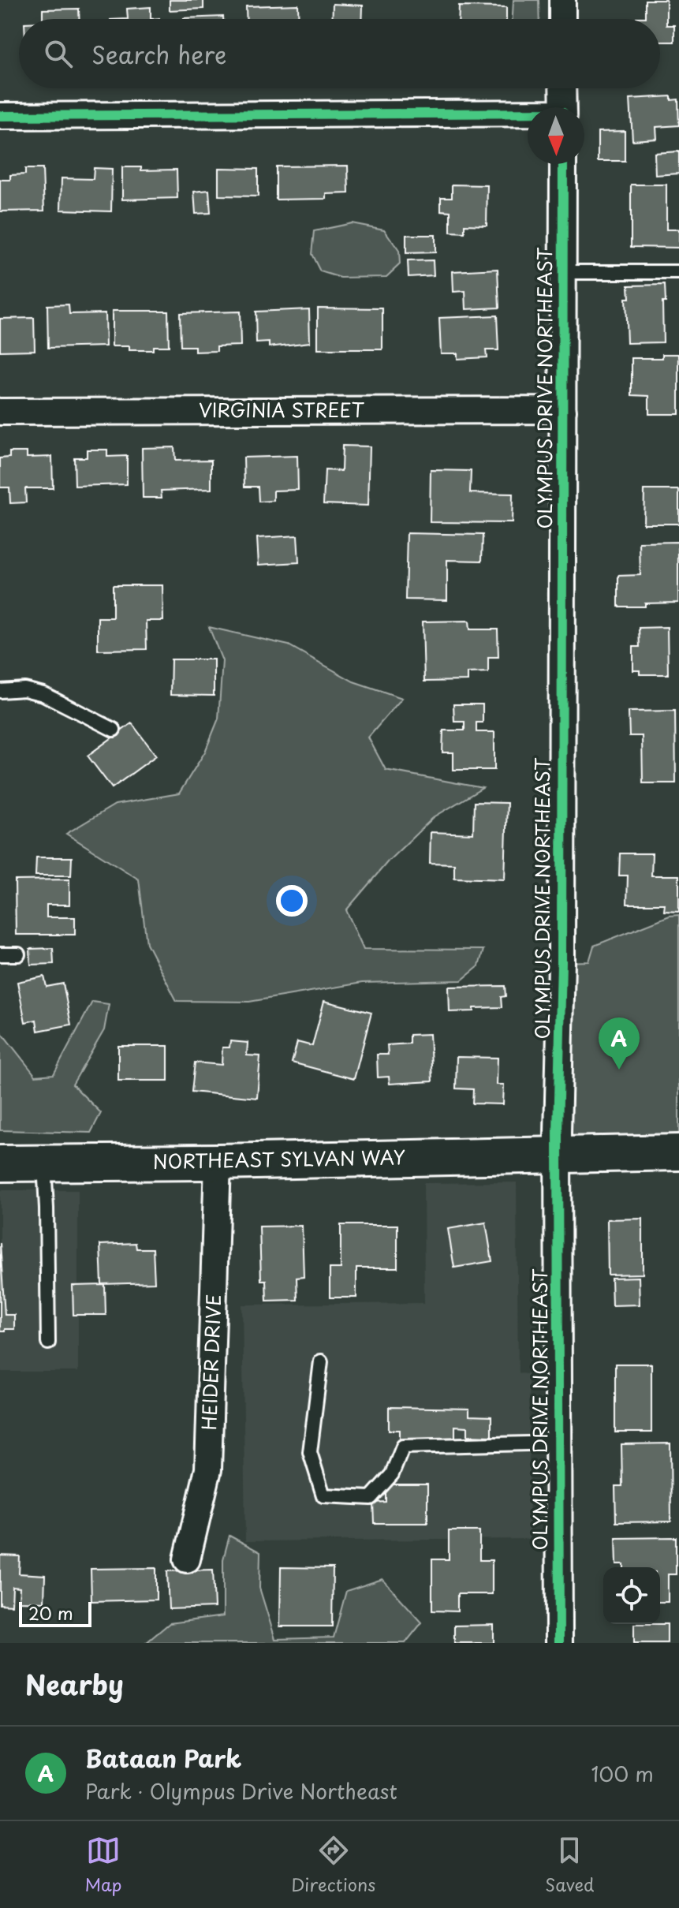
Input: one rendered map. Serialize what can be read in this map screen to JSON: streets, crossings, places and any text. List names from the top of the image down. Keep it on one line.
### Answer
{"streets":{"main road":["NORTHEAST SYLVAN WAY"],"street":["OLYMPUS DRIVE NORTHEAST","VIRGINIA STREET","HEIDER DRIVE"]},"crossings":[["OLYMPUS DRIVE NORTHEAST","VIRGINIA STREET"],["OLYMPUS DRIVE NORTHEAST","NORTHEAST SYLVAN WAY"],["NORTHEAST SYLVAN WAY","HEIDER DRIVE"]],"scale_bar":"20 m","north":"bottom","page":{"search":"Search here","pins":"A","scale":"20 m","heading":"Nearby","list":[{"mark":"A","name":"Bataan Park","note":"Park · Olympus Drive Northeast","value":"100 m"}],"nav":["Map","Directions","Saved"]}}
